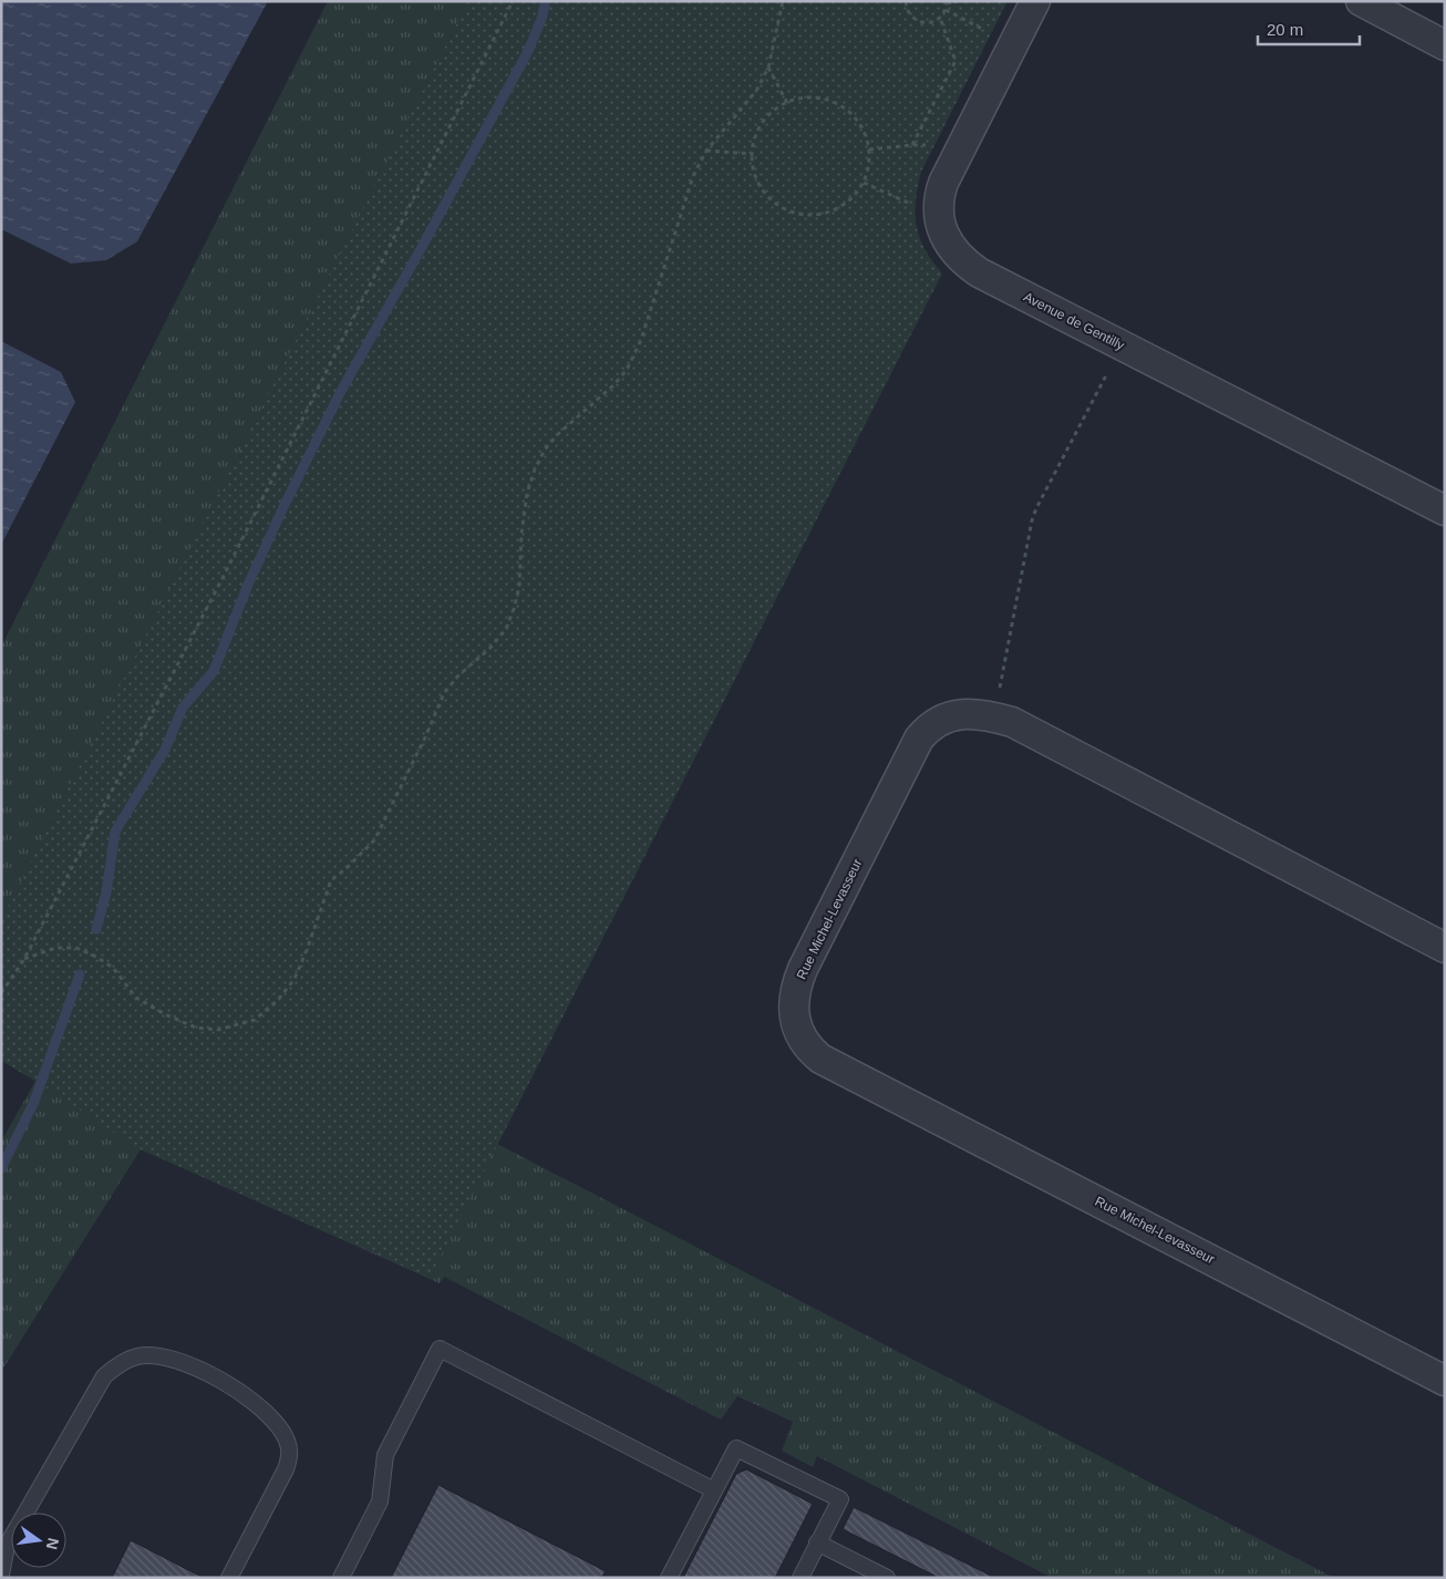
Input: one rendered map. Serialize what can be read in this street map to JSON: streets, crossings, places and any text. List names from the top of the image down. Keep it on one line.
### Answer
{"streets":{"street":["Avenue de Gentilly","Rue Michel-Levasseur"]},"scale_bar":"20 m","north":"right"}
